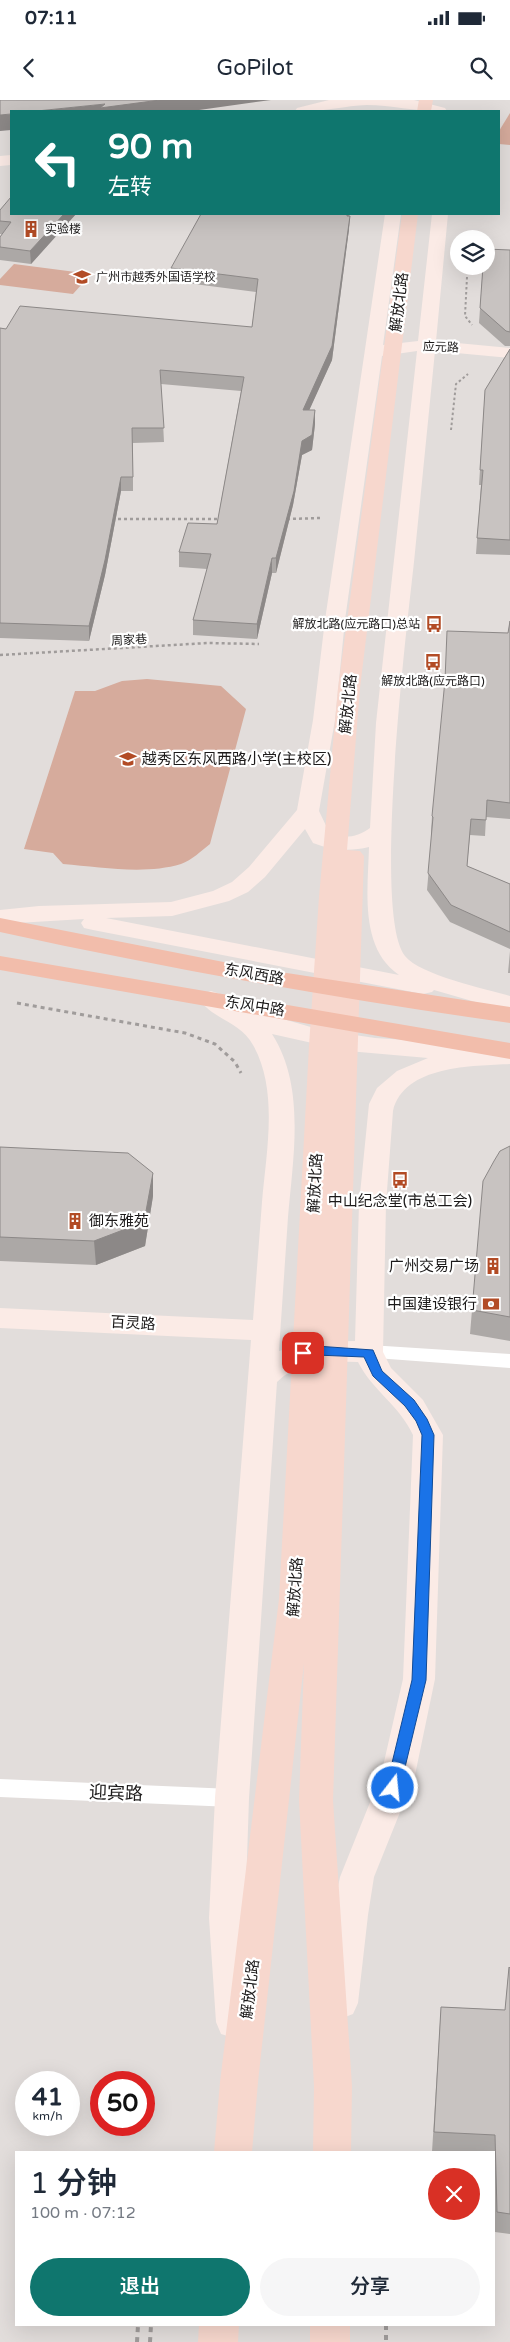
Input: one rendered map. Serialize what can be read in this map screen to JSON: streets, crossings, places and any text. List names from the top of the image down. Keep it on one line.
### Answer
{"streets":{"highway":["东风西路","东风中路"],"main road":["解放北路","应元路","百灵路"],"lane":["迎宾路"],"path":["周家巷"]},"crossings":[["解放北路","应元路"]],"places":{"building":["实验楼","御东雅苑","广州交易广场"],"school or university":["广州市越秀外国语学校","越秀区东风西路小学(主校区)"],"bus stop":["解放北路(应元路口)总站","解放北路(应元路口)","中山纪念堂(市总工会)"],"bank":["中国建设银行"]},"page":{"status":"07:11","header":"GoPilot","turn":["90 m","左转"],"speed":"41 km/h","limit":"50","heading":["1 分钟","100 m · 07:12"],"buttons":["退出","分享"]}}
